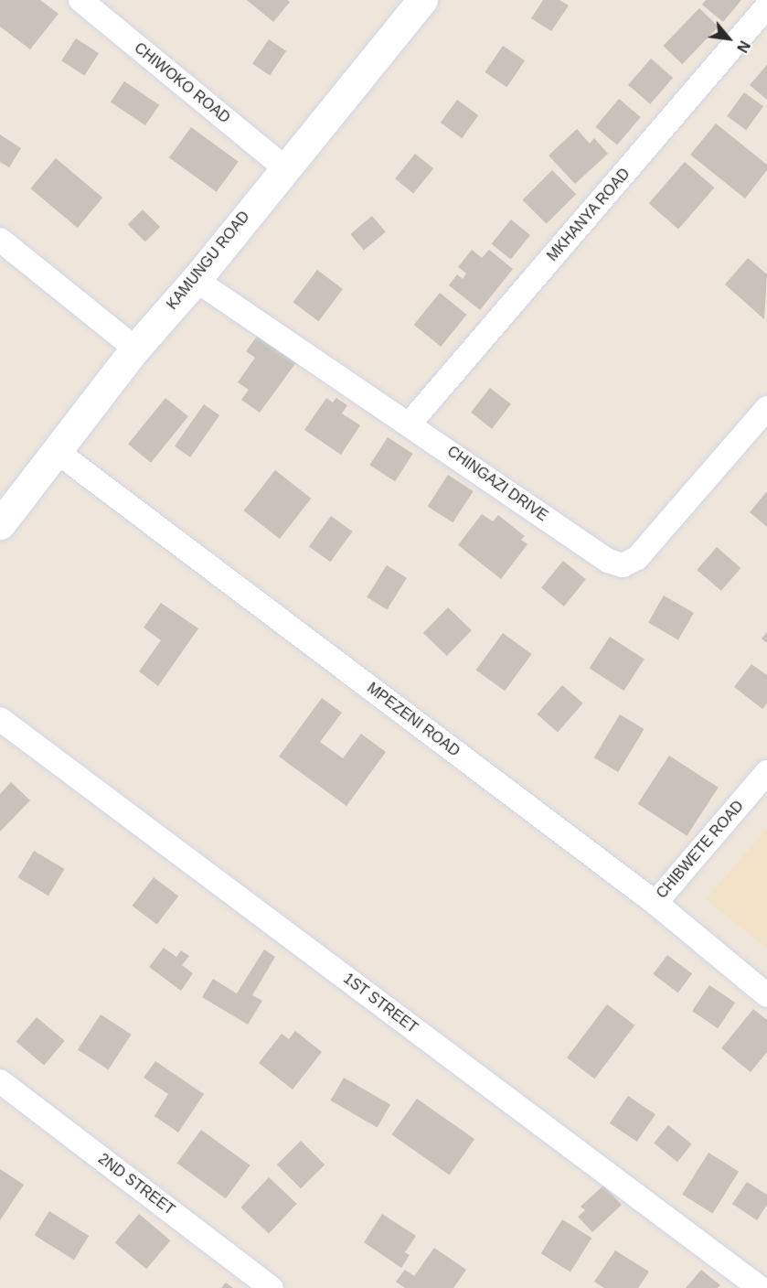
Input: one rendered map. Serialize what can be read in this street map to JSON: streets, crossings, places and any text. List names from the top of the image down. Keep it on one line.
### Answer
{"streets":{"street":["CHIWOKO ROAD","MKHANYA ROAD","KAMUNGU ROAD","CHINGAZI DRIVE","MPEZENI ROAD","CHIBWETE ROAD","1ST STREET","2ND STREET"]},"crossings":[["CHIWOKO ROAD","KAMUNGU ROAD"],["MKHANYA ROAD","CHINGAZI DRIVE"],["KAMUNGU ROAD","CHINGAZI DRIVE"],["KAMUNGU ROAD","MPEZENI ROAD"],["MPEZENI ROAD","CHIBWETE ROAD"]],"north":"bottom right"}
